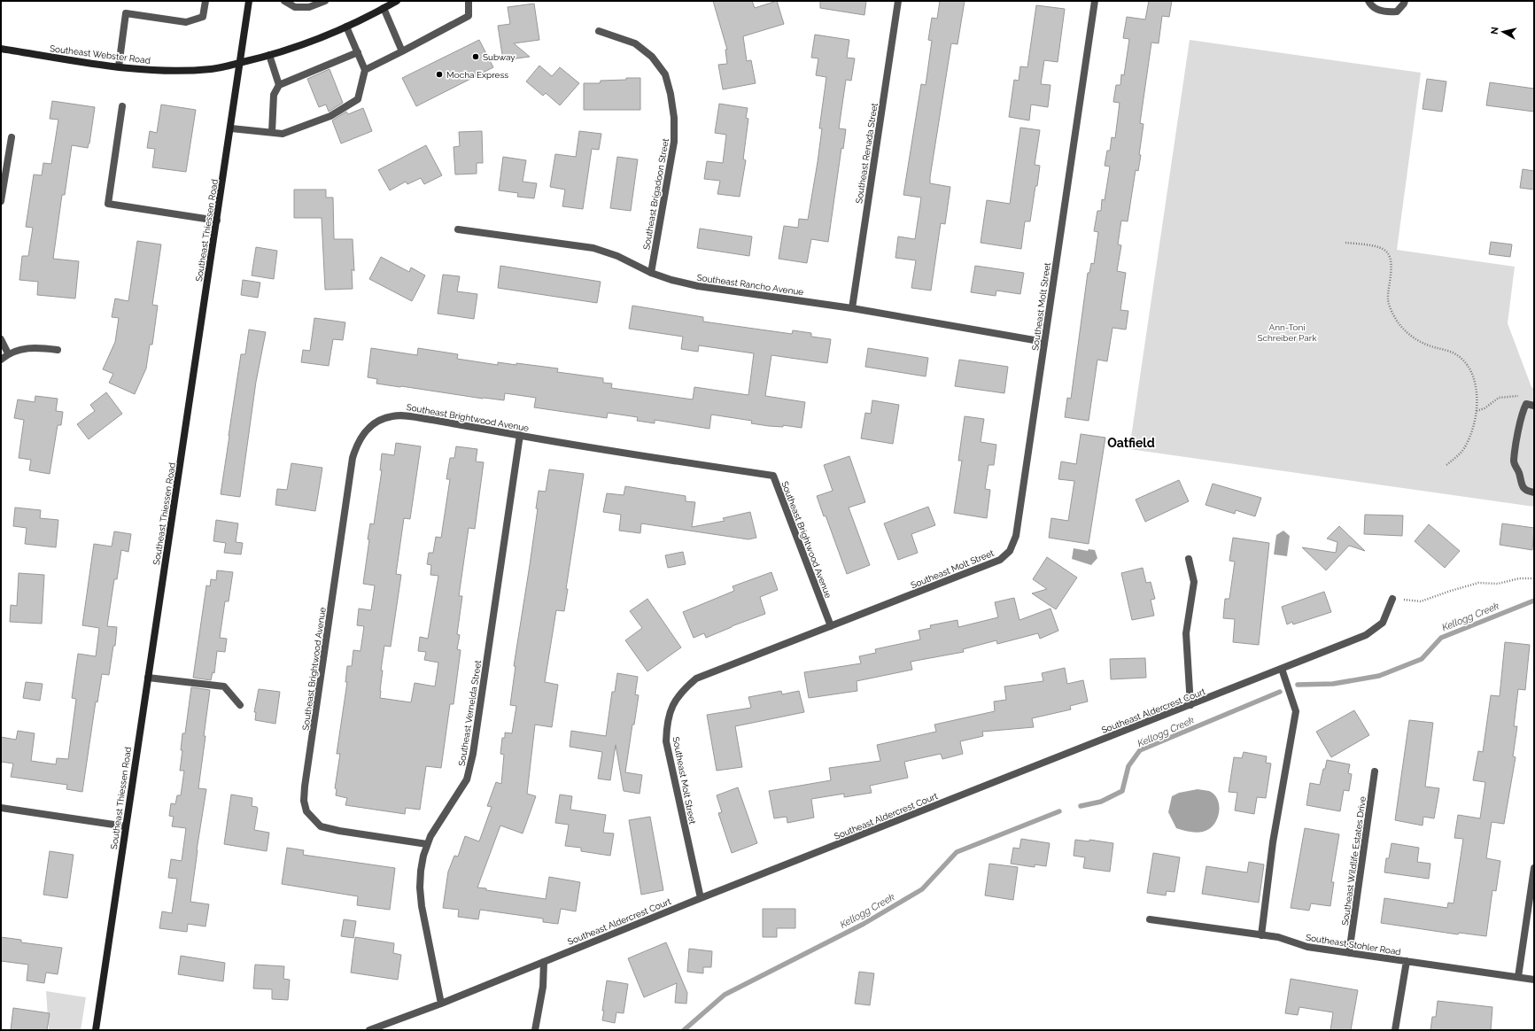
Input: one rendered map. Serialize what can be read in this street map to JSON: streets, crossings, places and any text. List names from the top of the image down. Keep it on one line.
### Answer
{"streets":{"main road":["Southeast Webster Road","Southeast Thiessen Road"],"street":["Southeast Renada Street","Southeast Brigadoon Street","Southeast Rancho Avenue","Southeast Molt Street","Southeast Brightwood Avenue","Southeast Aldercrest Court","Southeast Vernelda Street","Southeast Wildlife Estates Drive","Southeast Stohler Road"]},"crossings":[["Southeast Webster Road","Southeast Thiessen Road"],["Southeast Renada Street","Southeast Rancho Avenue"],["Southeast Brigadoon Street","Southeast Rancho Avenue"],["Southeast Rancho Avenue","Southeast Molt Street"],["Southeast Molt Street","Southeast Brightwood Avenue"],["Southeast Molt Street","Southeast Aldercrest Court"],["Southeast Brightwood Avenue","Southeast Vernelda Street"],["Southeast Aldercrest Court","Southeast Vernelda Street"],["Southeast Wildlife Estates Drive","Southeast Stohler Road"]],"districts":["Oatfield"],"water":["Kellogg Creek"],"parks":["Ann-Toni Schreiber Park"],"places":["Subway","Mocha Express"],"north":"left"}
